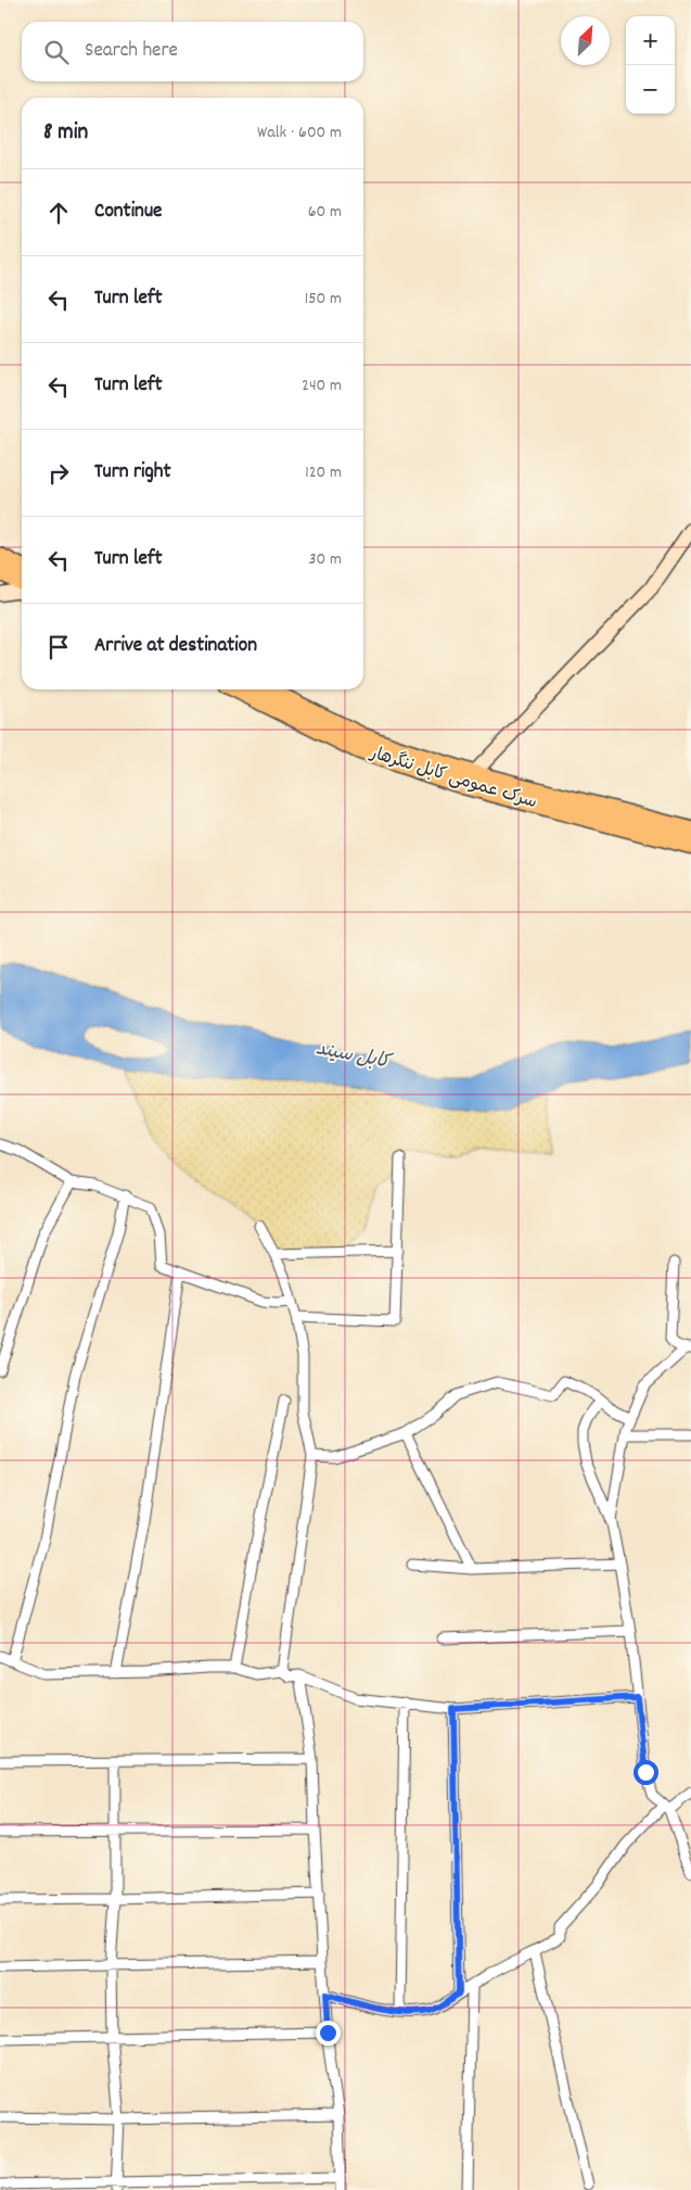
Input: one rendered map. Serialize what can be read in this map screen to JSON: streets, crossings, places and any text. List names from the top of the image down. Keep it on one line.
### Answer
{"streets":{"highway":["سرک عمومی کابل ننگرهار"]},"water":["کابل سيند"],"north":"top right","page":{"map_buttons":["+","−"],"search":"Search here","heading":["8 min","Walk · 600 m"],"list":[["Continue","60 m"],["Turn left","150 m"],["Turn left","240 m"],["Turn right","120 m"],["Turn left","30 m"],"Arrive at destination"]}}
